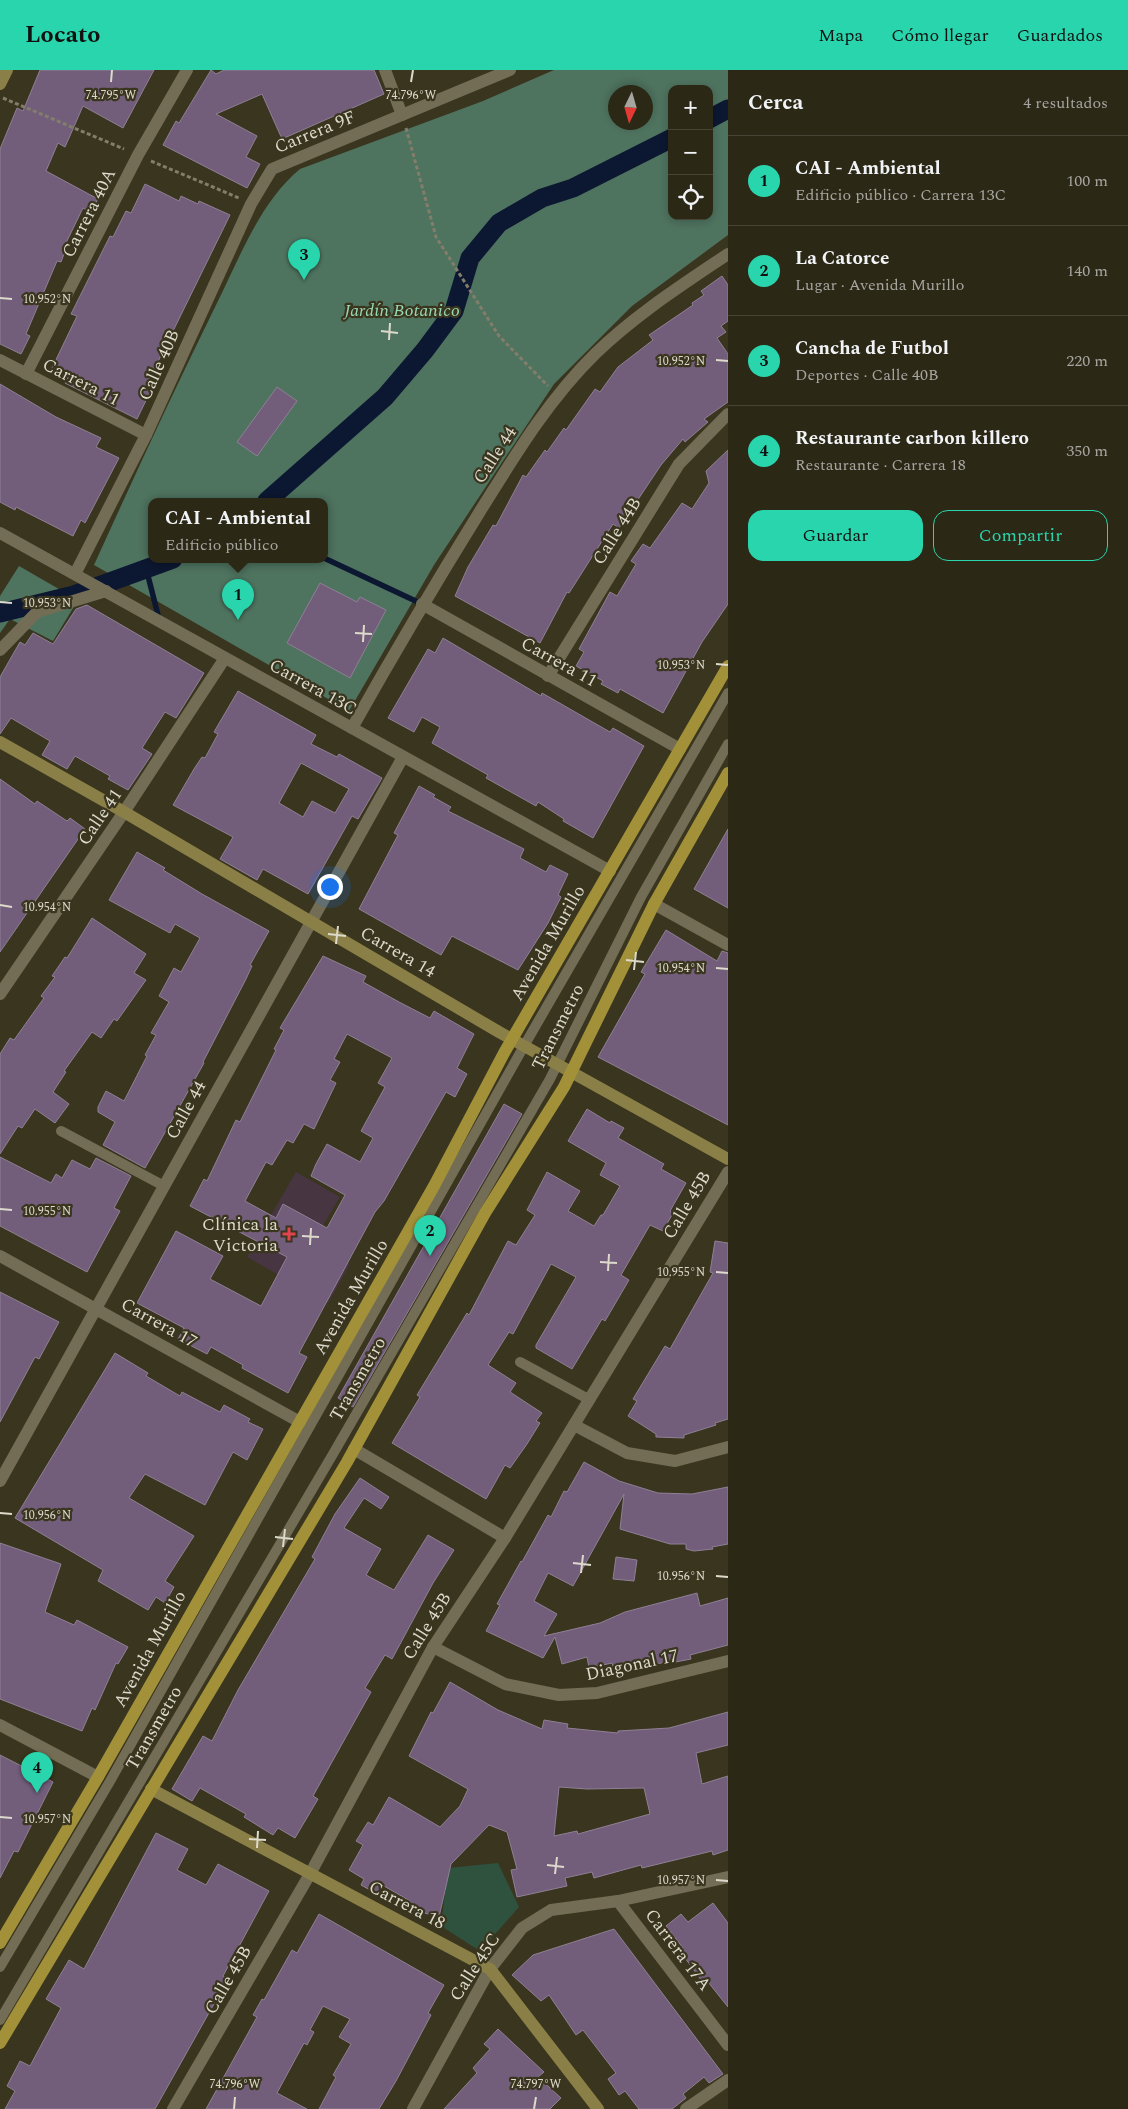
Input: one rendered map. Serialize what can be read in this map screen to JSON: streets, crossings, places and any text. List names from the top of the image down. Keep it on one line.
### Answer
{"streets":{"main road":["Avenida Murillo"],"street":["Carrera 9F","Carrera 40A","Calle 40B","Carrera 11","Calle 44","Calle 44B","Carrera 13C","Calle 41","Carrera 14","Calle 45B","Carrera 17","Diagonal 17","Carrera 18","Carrera 17A","Calle 45C"],"lane":["Transmetro"]},"crossings":[["Carrera 9F","Calle 40B"],["Carrera 40A","Carrera 11"],["Calle 40B","Carrera 11"],["Calle 40B","Carrera 13C"],["Carrera 11","Calle 44"],["Carrera 11","Calle 44B"],["Carrera 11","Avenida Murillo"],["Calle 44","Carrera 13C"],["Calle 44","Carrera 14"],["Calle 44","Carrera 17"],["Carrera 13C","Calle 41"],["Carrera 13C","Avenida Murillo"],["Calle 41","Carrera 14"],["Avenida Murillo","Carrera 14"],["Avenida Murillo","Carrera 17"],["Carrera 14","Transmetro"],["Calle 45B","Diagonal 17"],["Calle 45B","Carrera 18"],["Carrera 18","Calle 45C"],["Carrera 17A","Calle 45C"]],"parks":["Jardín Botanico"],"places":{"health":["Clínica la Victoria"]},"north":"bottom","page":{"header":"Locato","nav":["Mapa","Cómo llegar","Guardados"],"heading":["Cerca","4 resultados"],"map_buttons":["+","−"],"list":[{"mark":"1","name":"CAI - Ambiental","note":"Edificio público · Carrera 13C","value":"100 m"},{"mark":"2","name":"La Catorce","note":"Lugar · Avenida Murillo","value":"140 m"},{"mark":"3","name":"Cancha de Futbol","note":"Deportes · Calle 40B","value":"220 m"},{"mark":"4","name":"Restaurante carbon killero","note":"Restaurante · Carrera 18","value":"350 m"}],"pins":["3","1","2","4"],"buttons":["Guardar","Compartir"],"popup":["CAI - Ambiental","Edificio público"]},"coordinates":["74.795°W","74.796°W","10.952°N","10.953°N","10.954°N","10.955°N","10.956°N","10.957°N","74.797°W"]}
